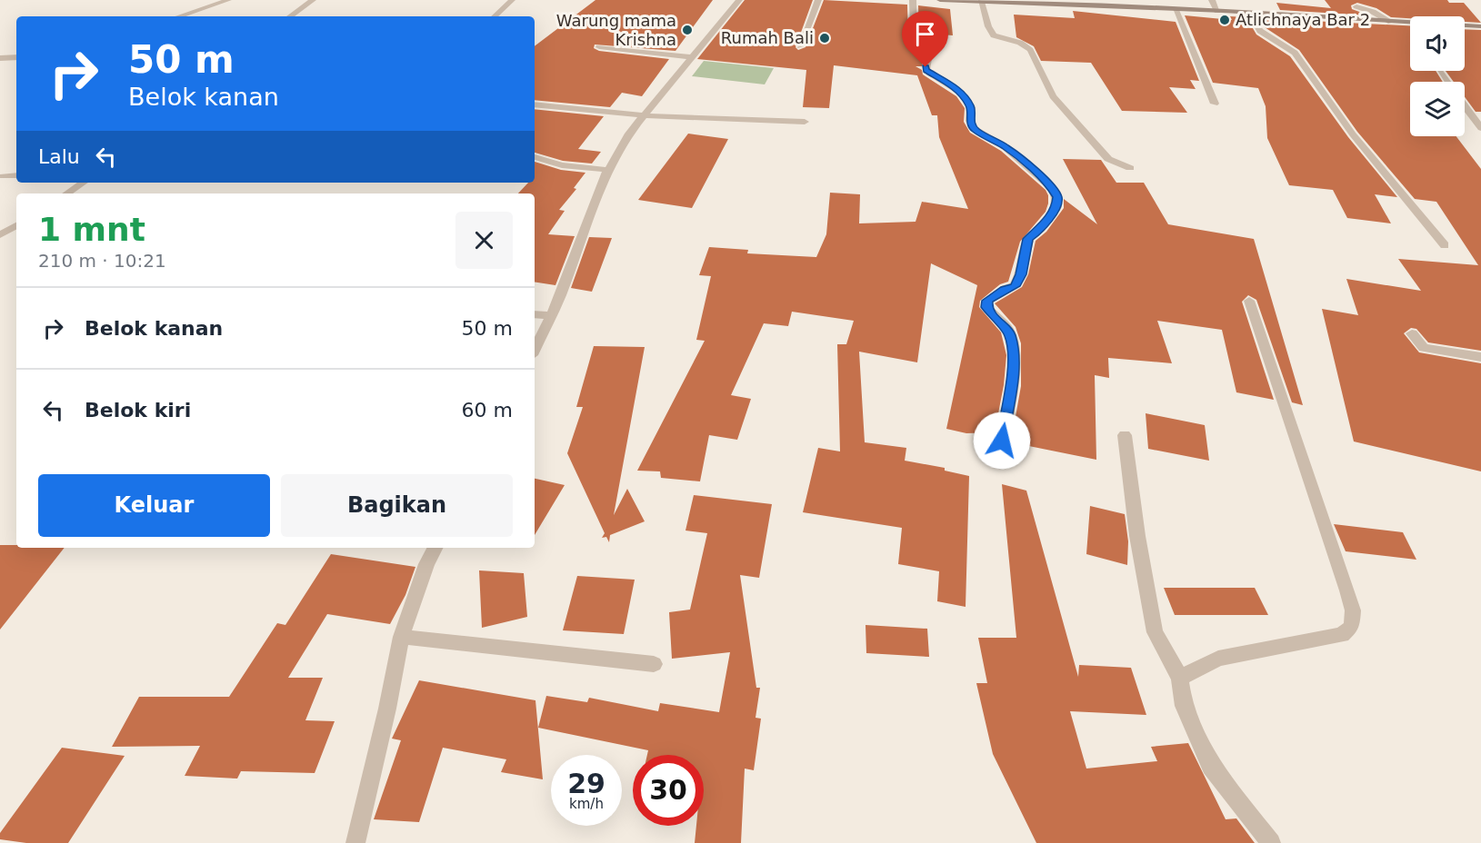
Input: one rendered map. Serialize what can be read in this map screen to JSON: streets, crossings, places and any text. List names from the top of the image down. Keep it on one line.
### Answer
{"places":["Atlichnaya Bar 2","Warung mama Krishna","Rumah Bali"],"page":{"turn":["50 m","Belok kanan"],"then":"Lalu","heading":["1 mnt","210 m · 10:21"],"list":[{"name":"Belok kanan","value":"50 m"},{"name":"Belok kiri","value":"60 m"}],"buttons":["Keluar","Bagikan"],"speed":"29 km/h","limit":"30"}}
